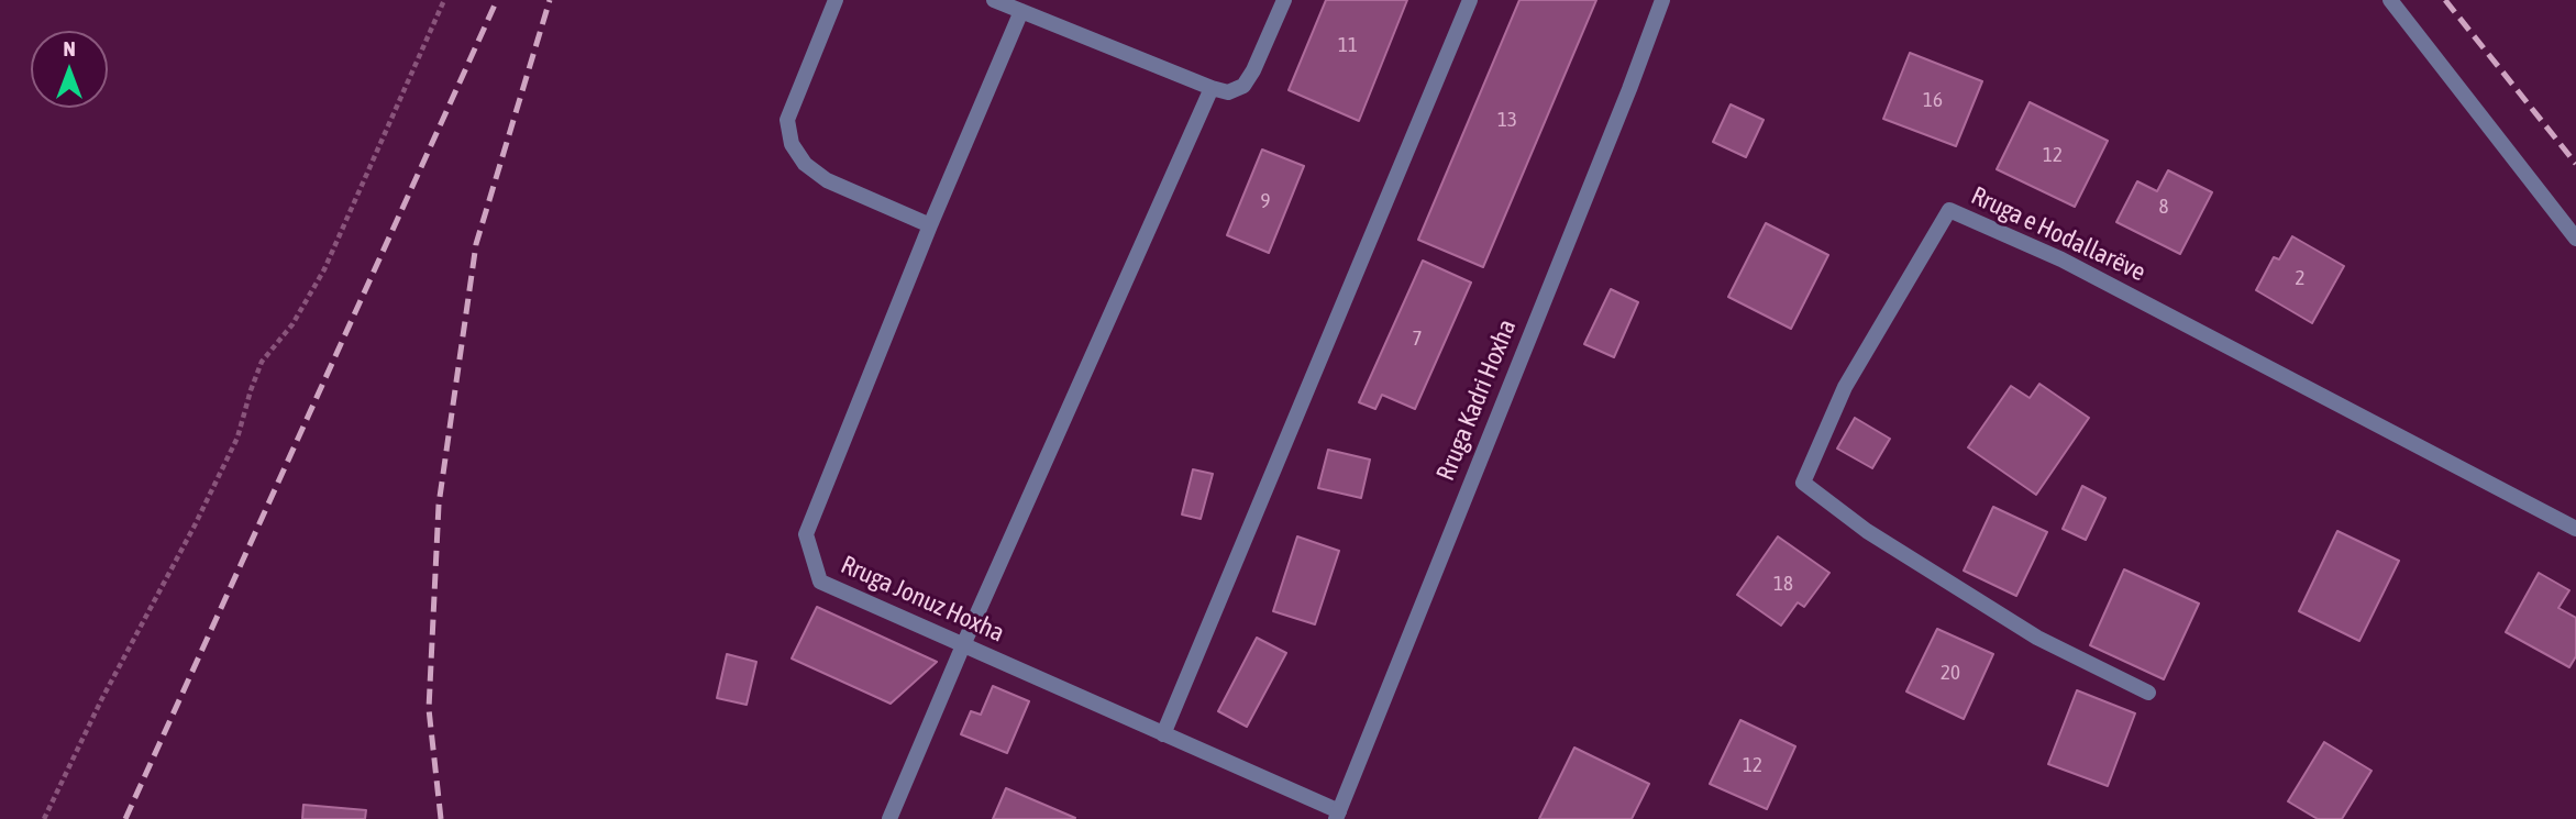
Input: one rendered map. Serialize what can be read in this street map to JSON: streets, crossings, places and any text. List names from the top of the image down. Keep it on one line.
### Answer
{"streets":{"street":["Rruga e Hodallarëve","Rruga Kadri Hoxha","Rruga Jonuz Hoxha"]},"crossings":[["Rruga Kadri Hoxha","Rruga Jonuz Hoxha"]],"house_numbers":["11","16","13","12","9","8","2","7","18","20","12"],"north":"top"}
